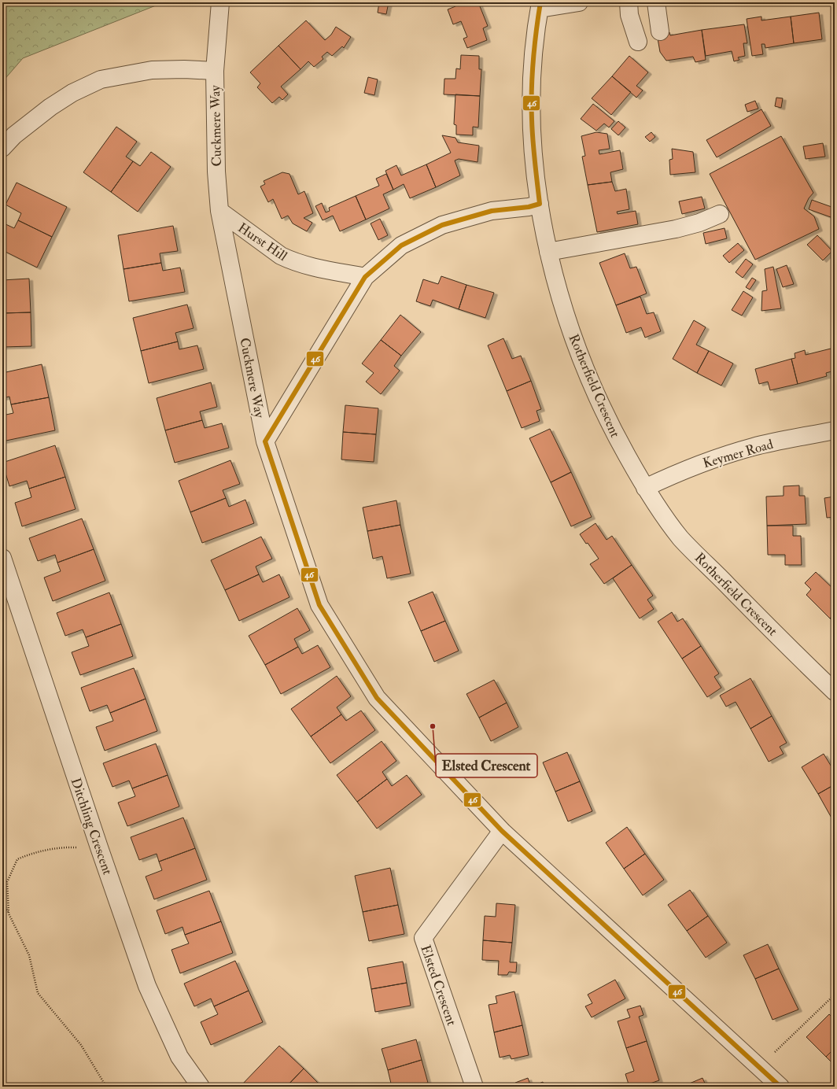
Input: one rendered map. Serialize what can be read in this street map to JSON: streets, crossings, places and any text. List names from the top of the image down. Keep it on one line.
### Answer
{"streets":{"street":["Cuckmere Way","Hurst Hill","Rotherfield Crescent","Keymer Road","Ditchling Crescent","Elsted Crescent"]},"crossings":[["Cuckmere Way","Hurst Hill"],["Cuckmere Way","Elsted Crescent"],["Rotherfield Crescent","Keymer Road"]],"places":["Elsted Crescent"],"lines":["transit line 46"]}
